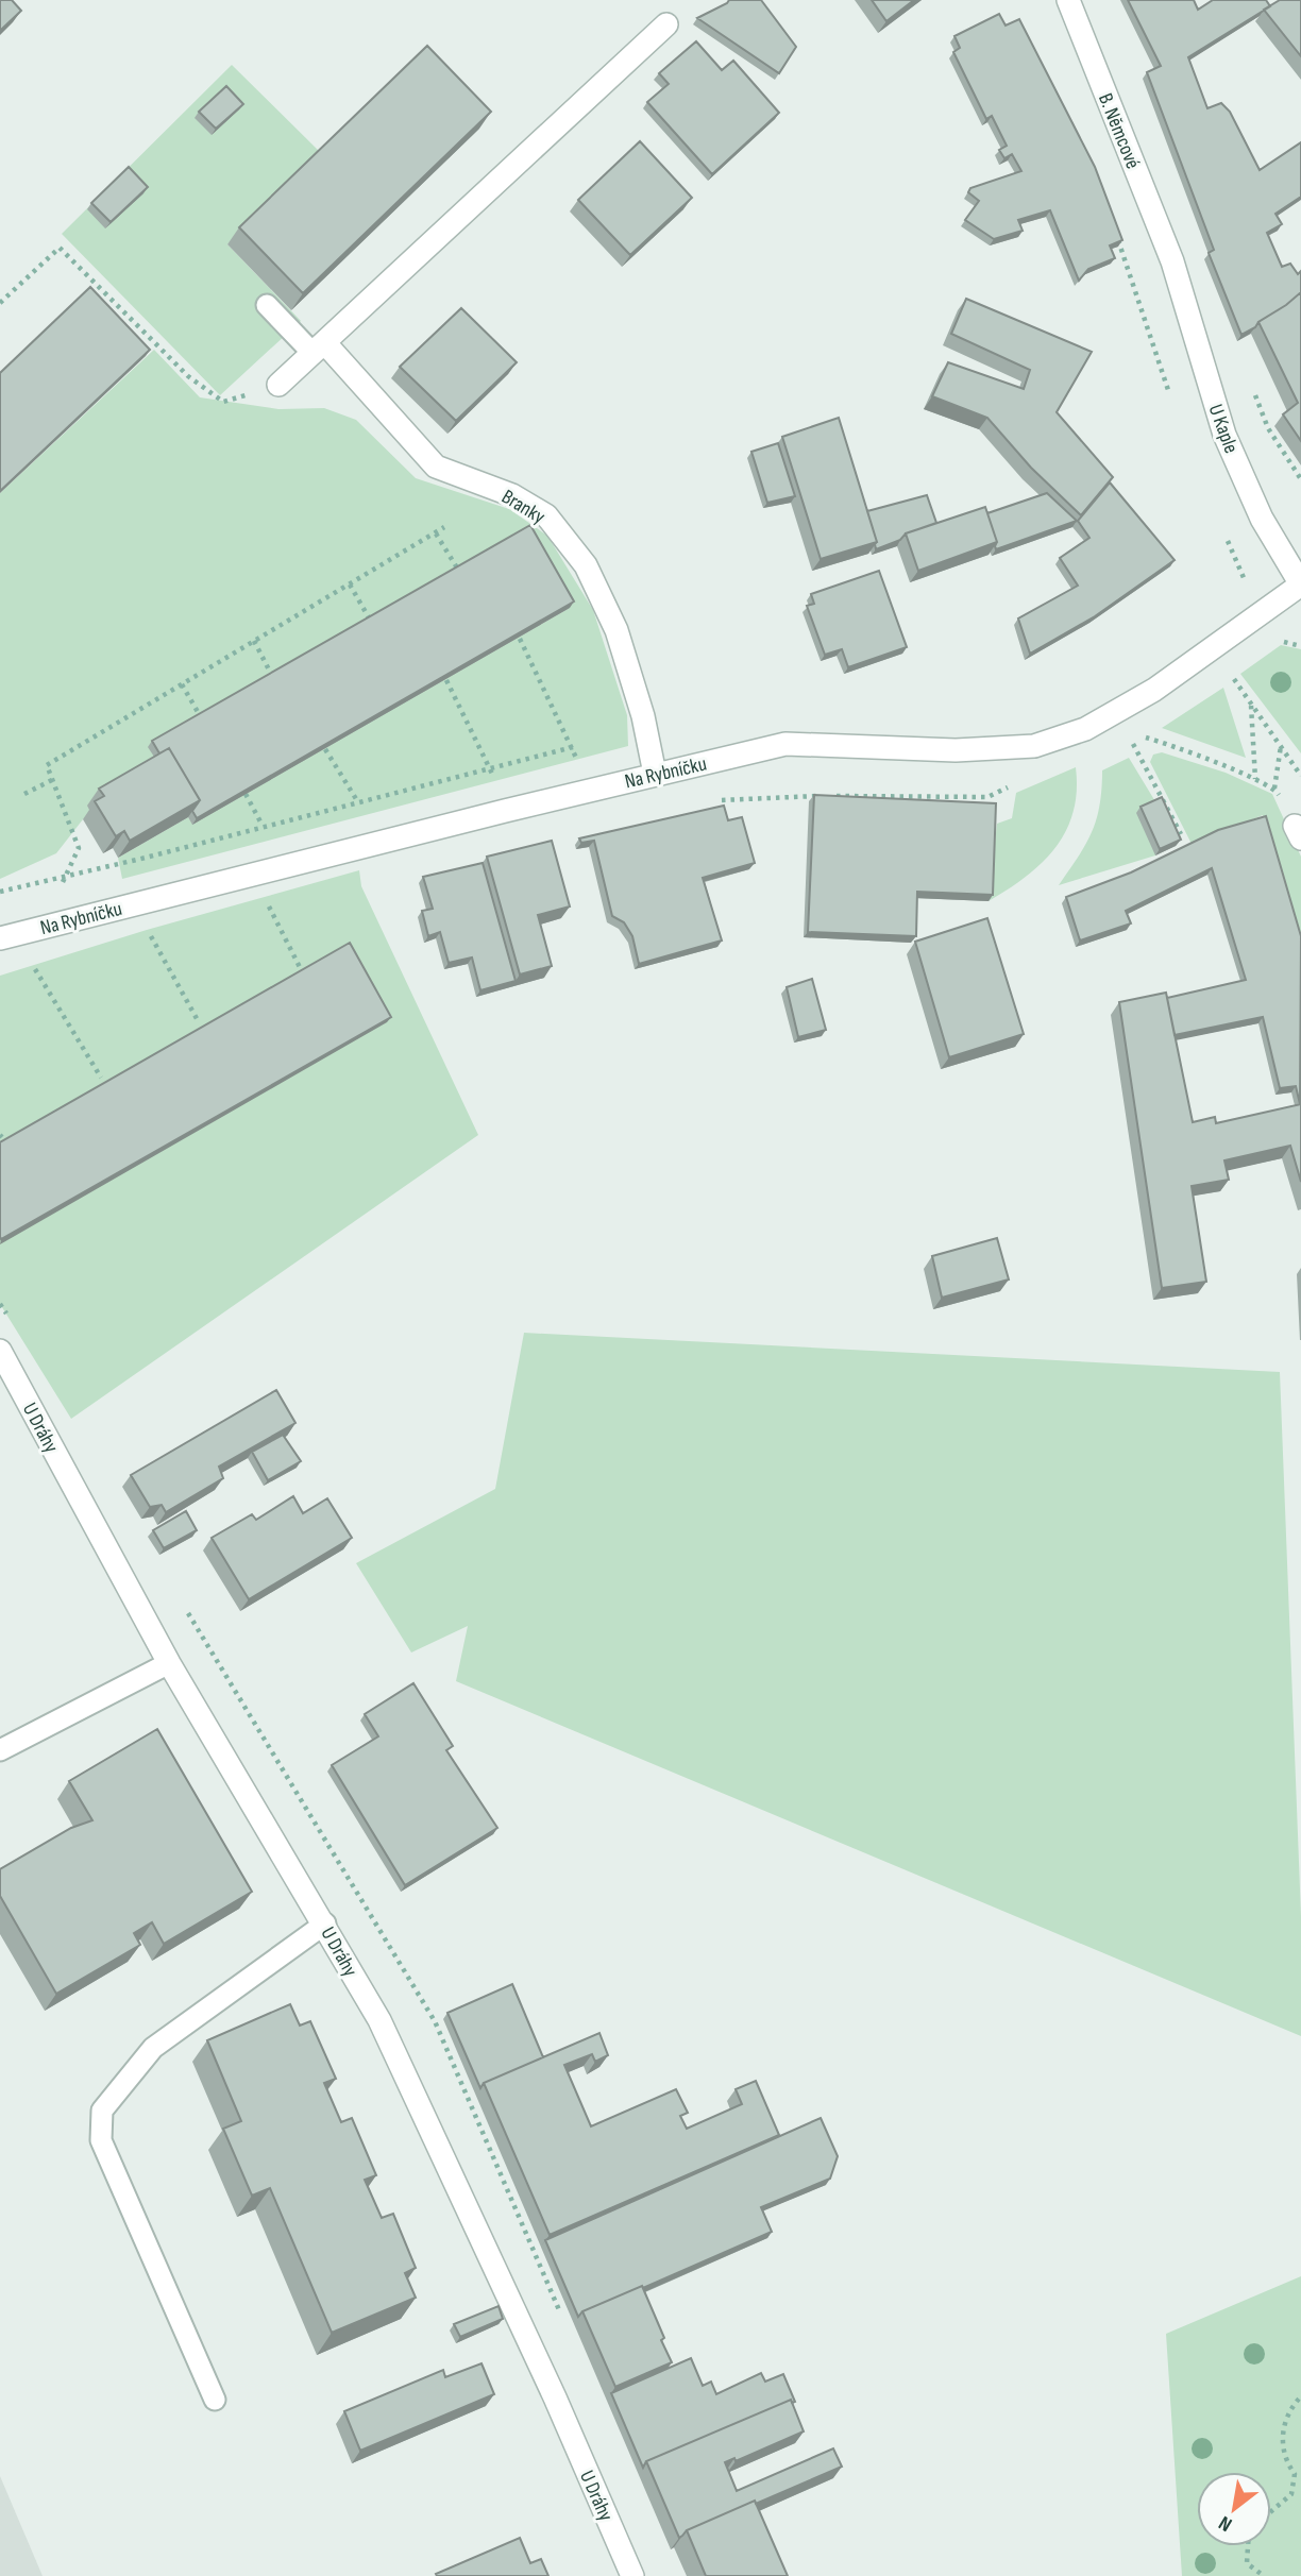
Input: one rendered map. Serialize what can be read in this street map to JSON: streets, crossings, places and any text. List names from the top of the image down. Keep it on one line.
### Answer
{"streets":{"street":["B. Němcové","U Kaple","Branky","Na Rybníčku","U Dráhy"]},"crossings":[["B. Němcové","U Kaple"],["U Kaple","Na Rybníčku"],["Branky","Na Rybníčku"]],"north":"bottom left"}
